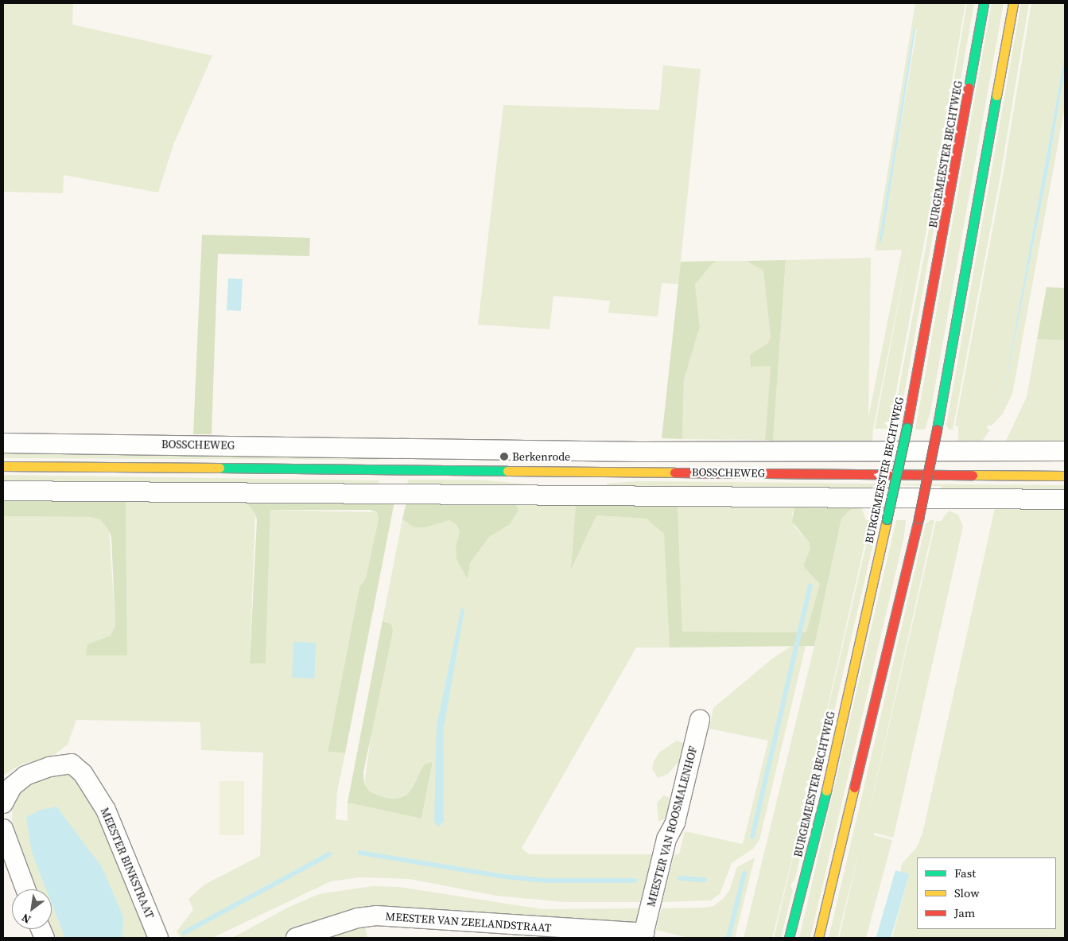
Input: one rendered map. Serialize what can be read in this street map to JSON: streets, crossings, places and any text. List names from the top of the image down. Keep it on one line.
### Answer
{"streets":{"main road":["BURGEMEESTER BECHTWEG","BOSSCHEWEG"],"street":["MEESTER VAN ROOSMALENHOF","MEESTER BINKSTRAAT","MEESTER VAN ZEELANDSTRAAT"]},"crossings":[["MEESTER VAN ROOSMALENHOF","MEESTER VAN ZEELANDSTRAAT"]],"places":["Berkenrode"],"legend":["Fast","Slow","Jam"],"north":"bottom left"}
